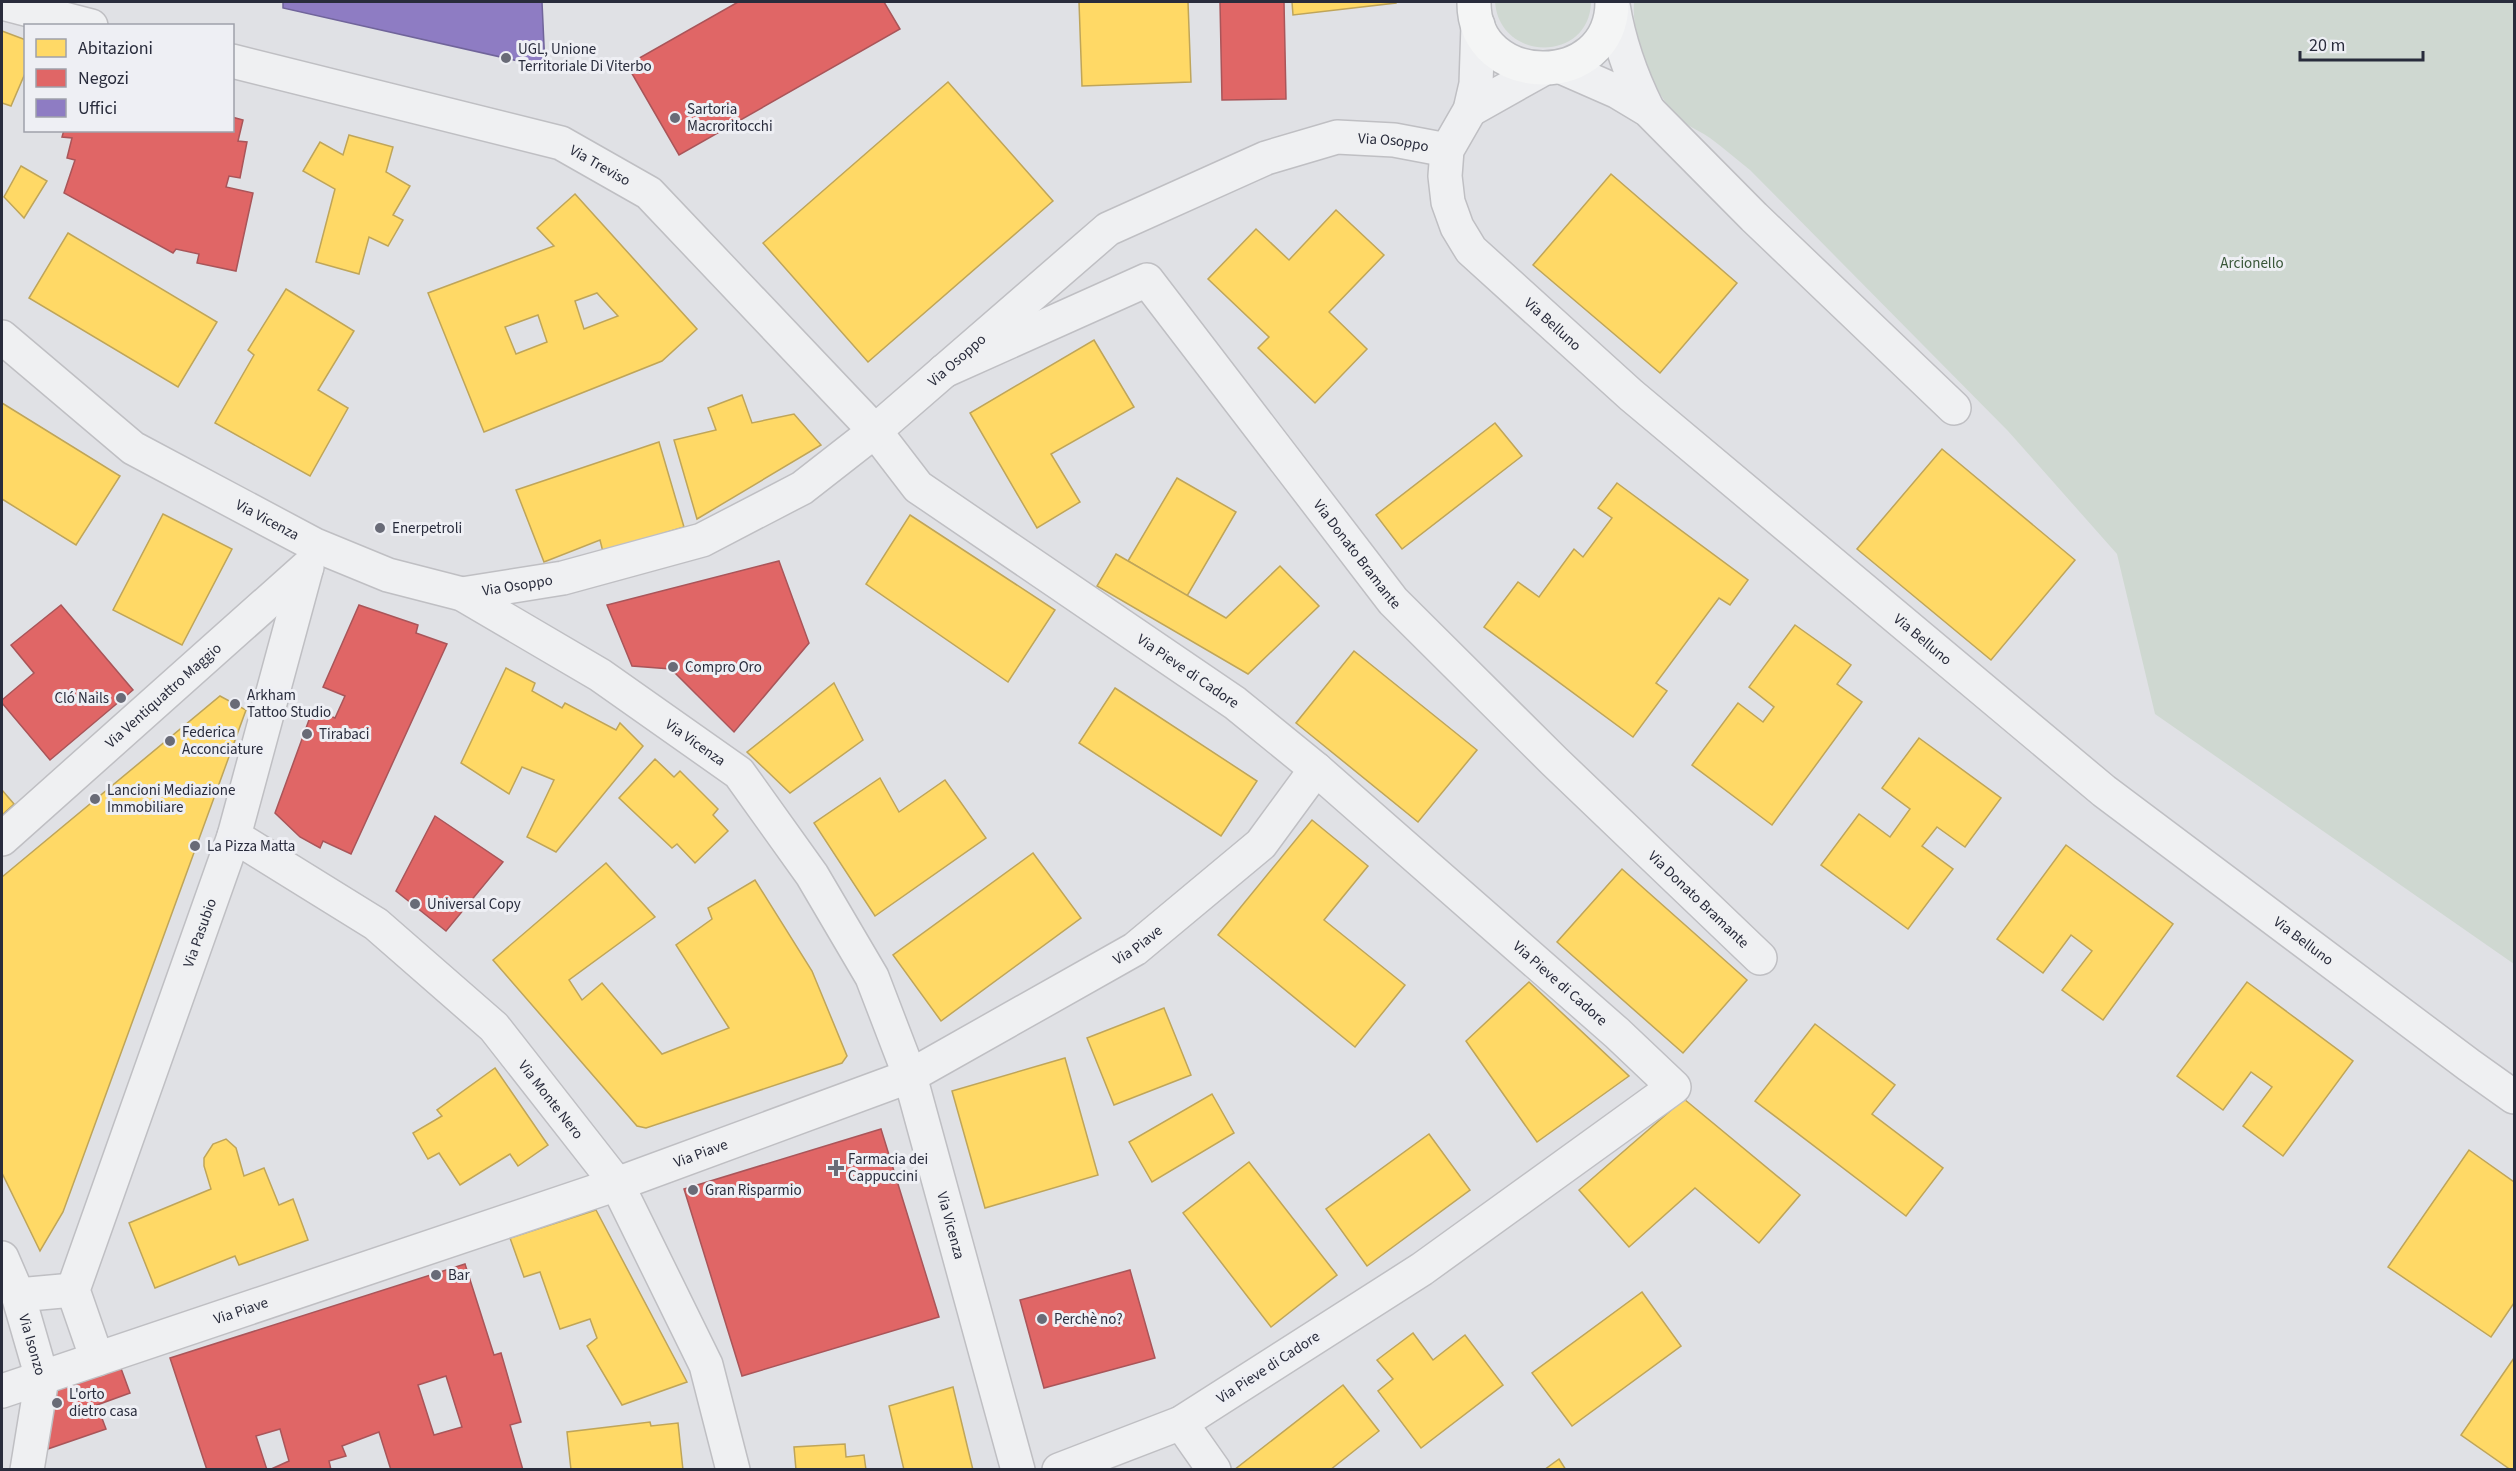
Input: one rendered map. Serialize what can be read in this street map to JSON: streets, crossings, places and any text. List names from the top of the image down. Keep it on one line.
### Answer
{"streets":{"street":["Via Osoppo","Via Treviso","Via Belluno","Via Vicenza","Via Donato Bramante","Via Pieve di Cadore","Via Ventiquattro Maggio","Via Pasubio","Via Piave","Via Monte Nero","Via Isonzo"]},"crossings":[["Via Osoppo","Via Treviso"],["Via Osoppo","Via Belluno"],["Via Osoppo","Via Vicenza"],["Via Osoppo","Via Donato Bramante"],["Via Osoppo","Via Pieve di Cadore"],["Via Treviso","Via Pieve di Cadore"],["Via Vicenza","Via Ventiquattro Maggio"],["Via Vicenza","Via Pasubio"],["Via Vicenza","Via Piave"],["Via Pieve di Cadore","Via Piave"],["Via Ventiquattro Maggio","Via Pasubio"],["Via Pasubio","Via Monte Nero"],["Via Piave","Via Monte Nero"],["Via Piave","Via Isonzo"]],"parks":["Arcionello"],"places":{"other":["UGL, Unione Territoriale Di Viterbo","Sartoria Macroritocchi","Enerpetroli","Compro Oro","Cló Nails","Arkham Tattoo Studio","Tirabaci","Federica Acconciature","Lancioni Mediazione Immobiliare","La Pizza Matta","Universal Copy","Gran Risparmio","Bar","Perchè no?","L'orto dietro casa"],"health":["Farmacia dei Cappuccini"]},"legend":["Abitazioni","Negozi","Uffici"],"scale_bar":"20 m"}
